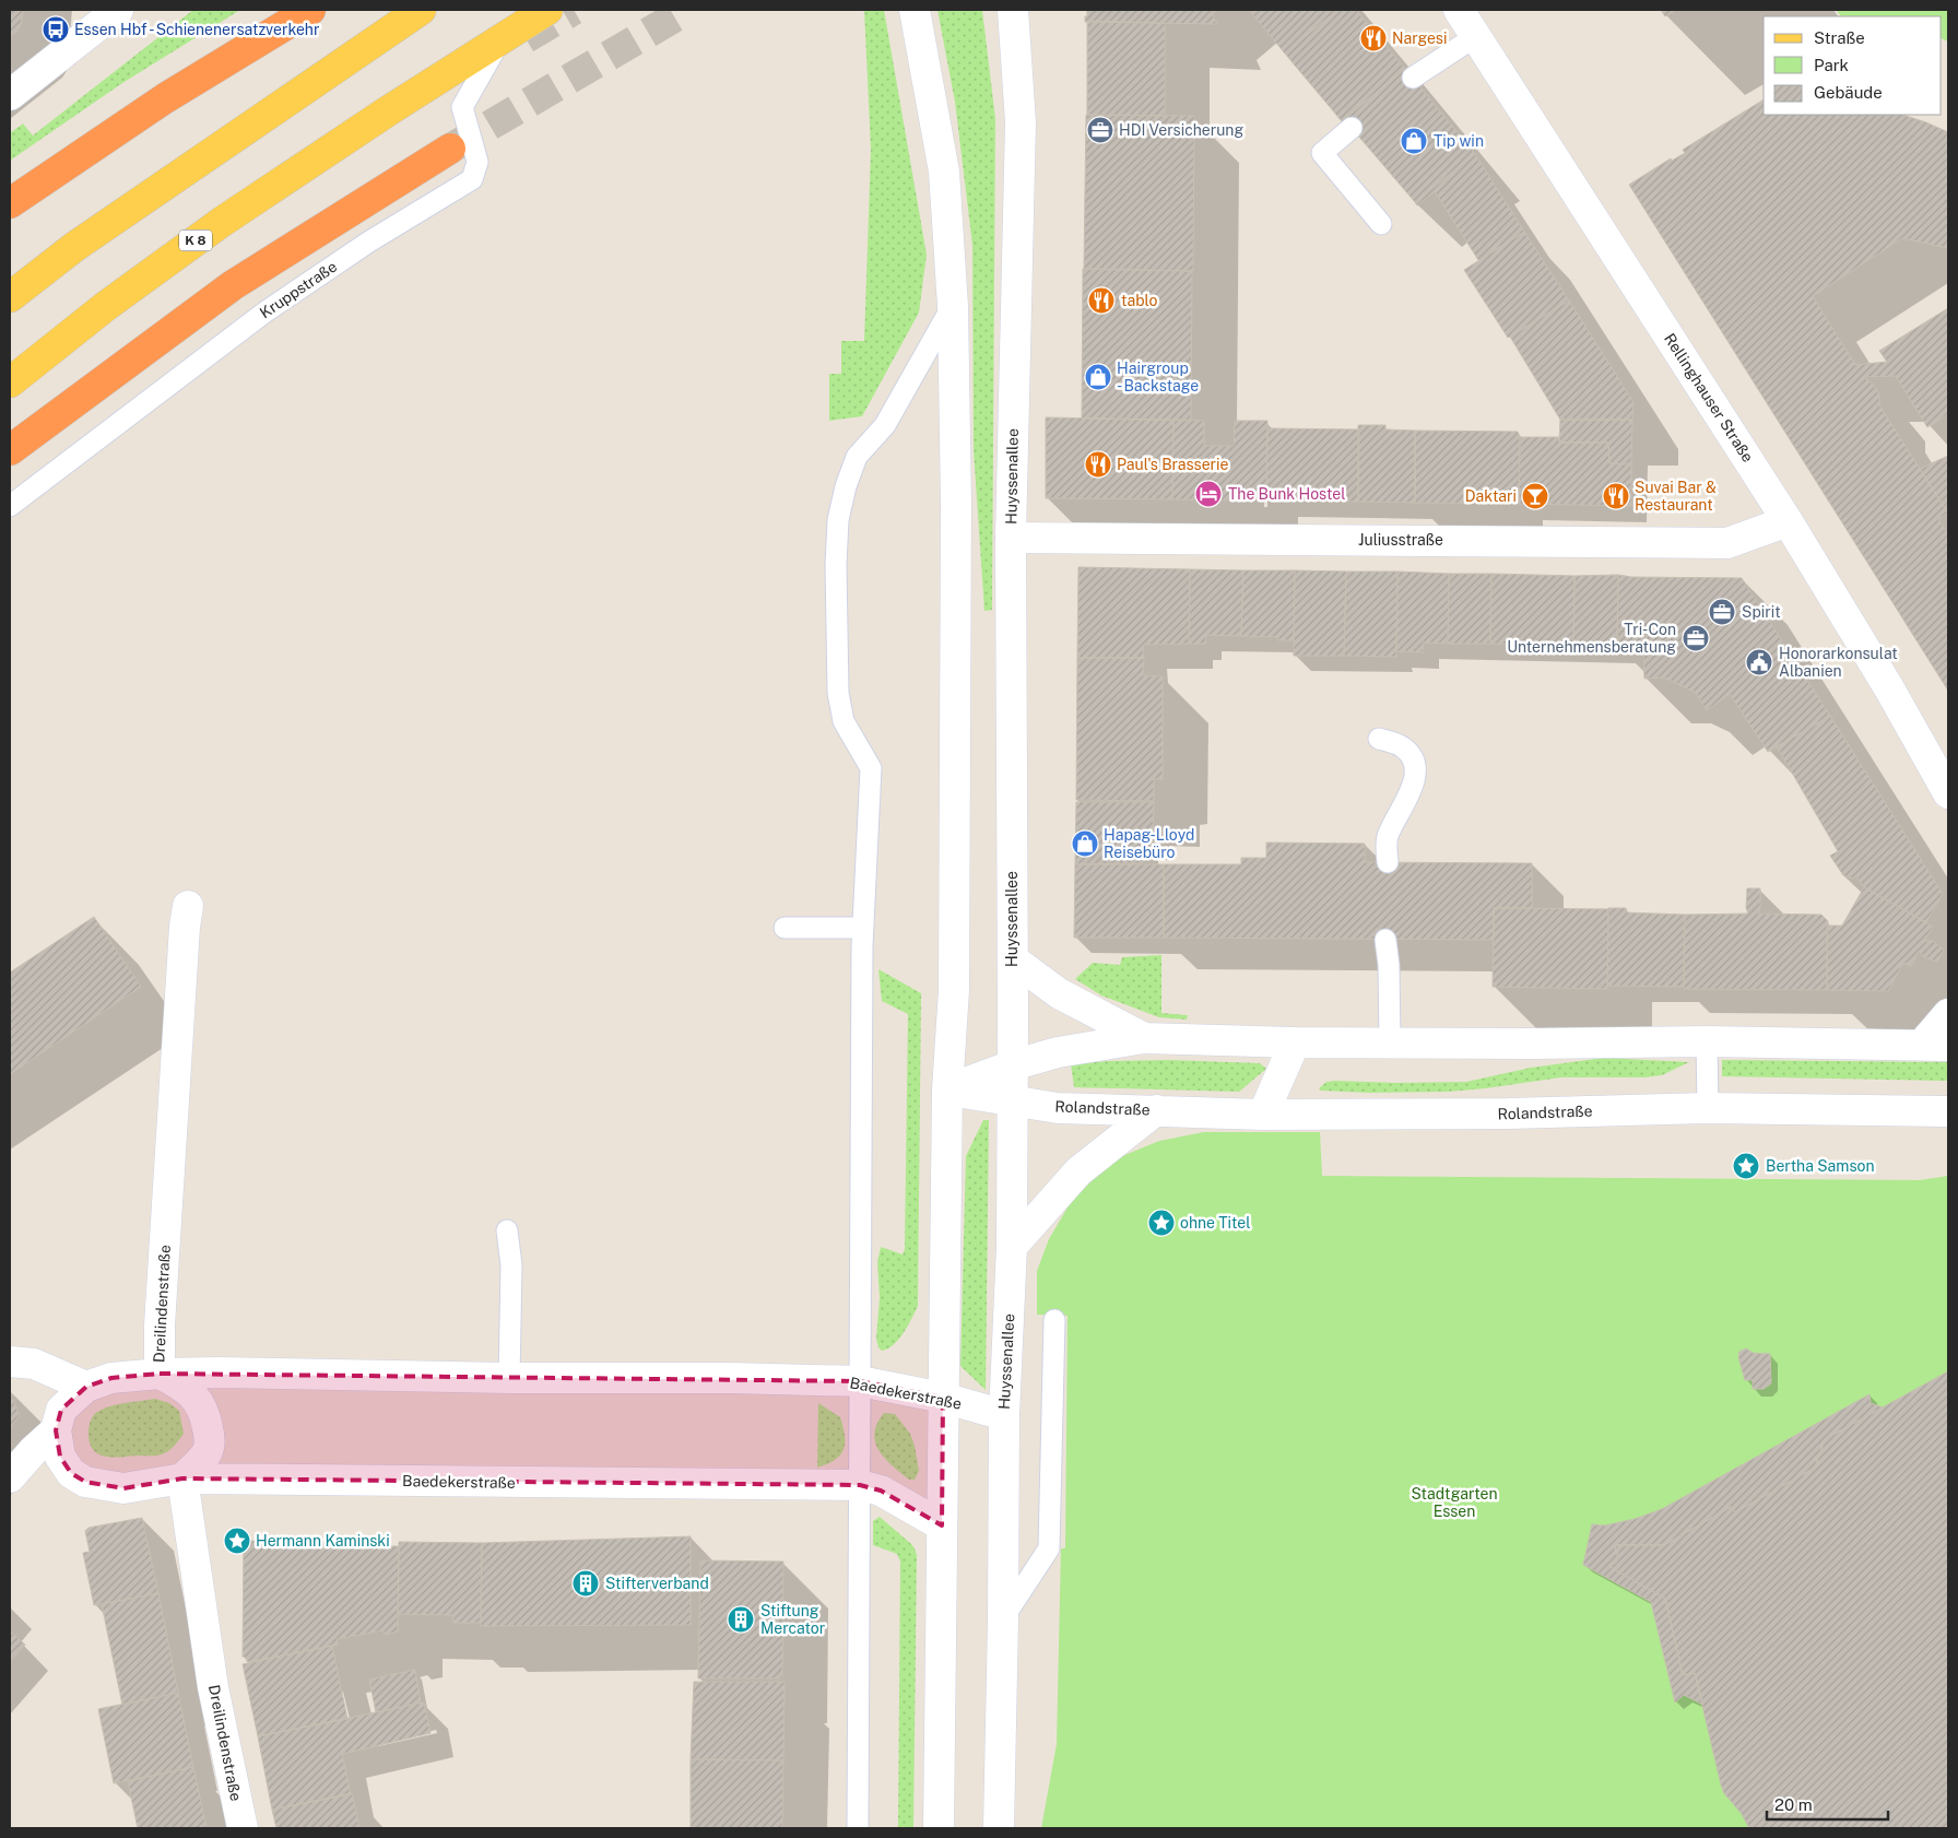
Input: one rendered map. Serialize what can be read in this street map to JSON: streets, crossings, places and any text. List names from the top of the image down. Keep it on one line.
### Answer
{"streets":{"main road":["K 8","Kruppstraße"],"street":["Rellinghauser Straße","Huyssenallee","Juliusstraße","Rolandstraße","Dreilindenstraße","Baedekerstraße"]},"crossings":[["Rellinghauser Straße","Juliusstraße"],["Huyssenallee","Juliusstraße"],["Huyssenallee","Rolandstraße"],["Huyssenallee","Baedekerstraße"],["Dreilindenstraße","Baedekerstraße"]],"parks":["Stadtgarten Essen"],"places":{"bus stop":["Essen Hbf - Schienenersatzverkehr"],"restaurant":["Nargesi","tablo","Paul's Brasserie","Suvai Bar & Restaurant"],"office":["HDI Versicherung","Spirit","Tri-Con Unternehmensberatung"],"shop":["Tip win","Hairgroup - Backstage","Hapag-Lloyd Reisebüro"],"hotel":["The Bunk Hostel"],"bar":["Daktari"],"public building":["Honorarkonsulat Albanien"],"place":["Bertha Samson","ohne Titel","Hermann Kaminski"],"building":["Stifterverband","Stiftung Mercator"]},"legend":["Straße","Park","Gebäude"],"scale_bar":"20 m"}
